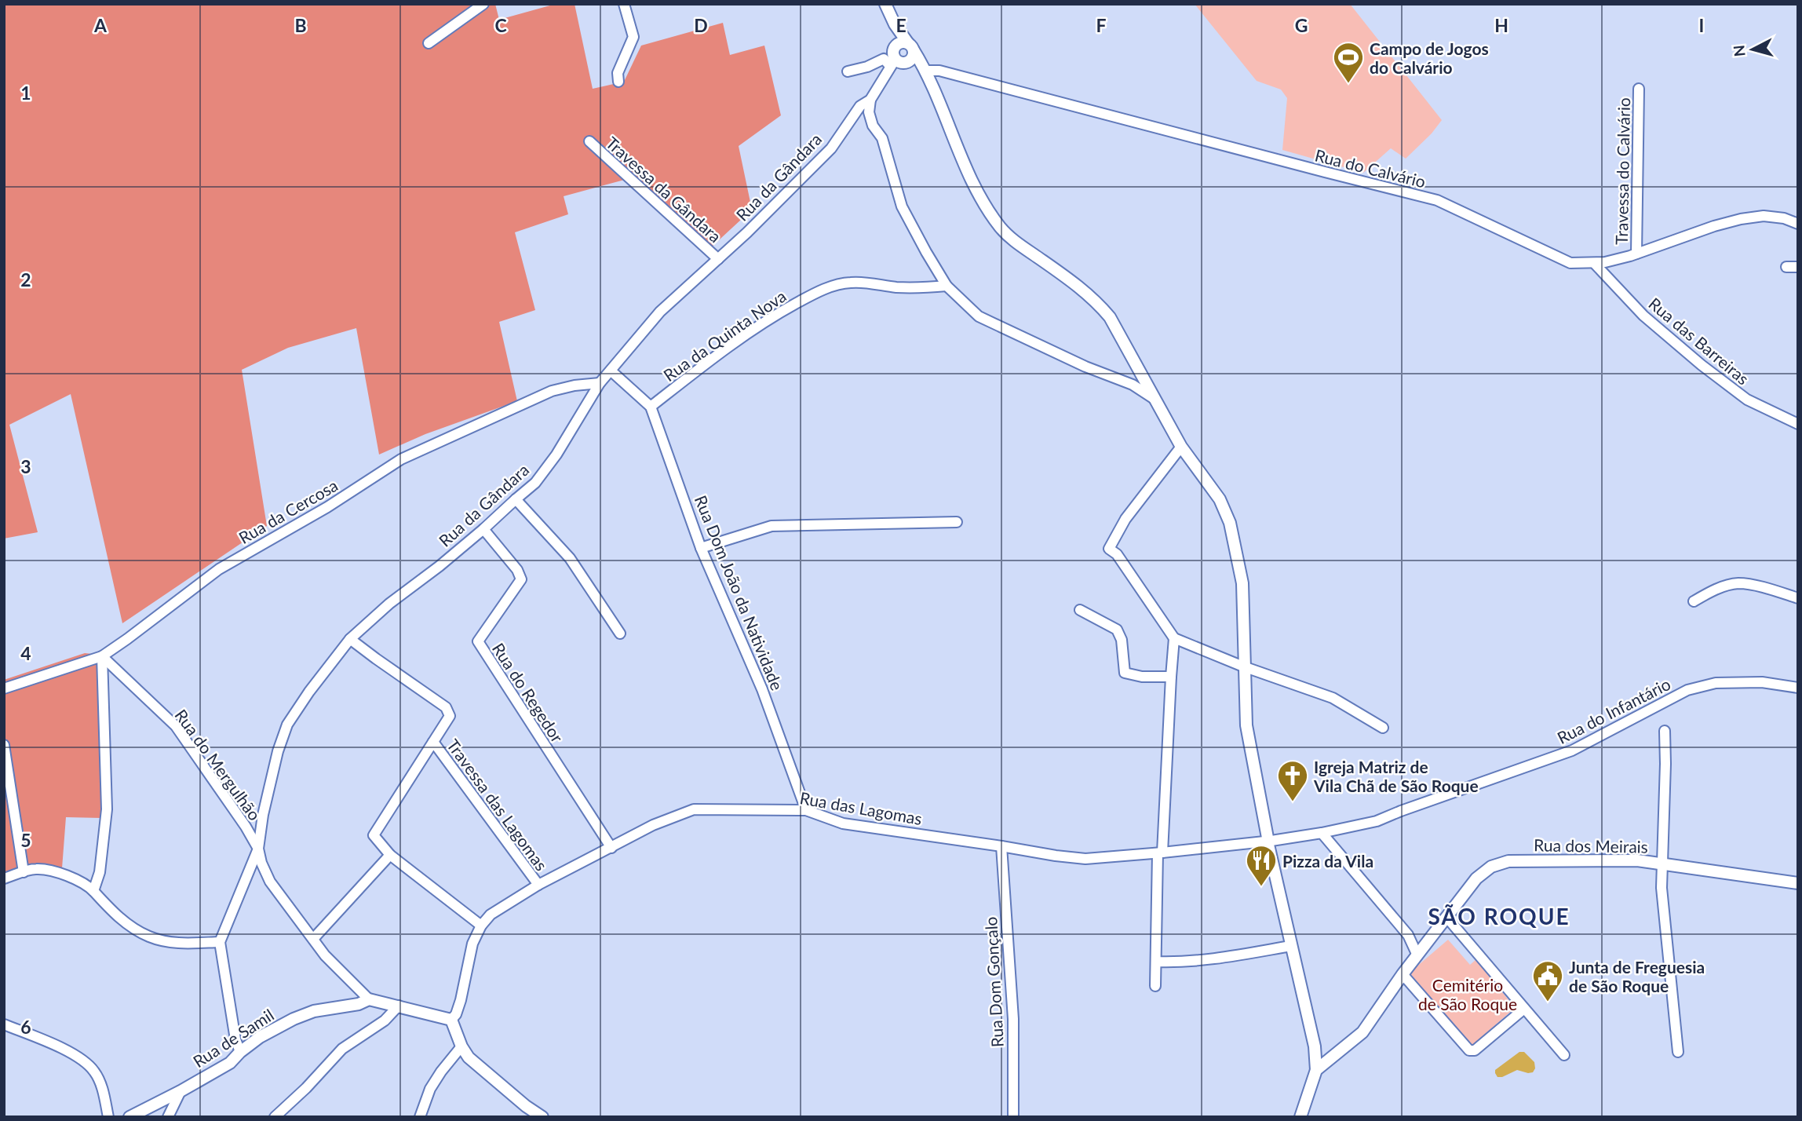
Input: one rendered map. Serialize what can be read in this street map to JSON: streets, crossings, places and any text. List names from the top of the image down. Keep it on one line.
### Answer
{"streets":{"street":["Rua do Calvário","Travessa do Calvário","Rua da Gândara","Travessa da Gândara","Rua da Quinta Nova","Rua das Barreiras","Rua da Cercosa","Rua Dom João da Natividade","Rua do Regedor","Rua do Infantário","Rua do Mergulhão","Travessa das Lagomas","Rua das Lagomas","Rua dos Meirais","Rua Dom Gonçalo","Rua de Samil"]},"crossings":[["Rua do Calvário","Travessa do Calvário"],["Rua do Calvário","Rua das Barreiras"],["Rua da Gândara","Travessa da Gândara"],["Rua da Gândara","Rua da Cercosa"],["Rua da Gândara","Rua Dom João da Natividade"],["Rua da Gândara","Rua do Regedor"],["Rua da Gândara","Rua do Mergulhão"],["Rua da Gândara","Rua de Samil"],["Rua da Quinta Nova","Rua Dom João da Natividade"],["Rua da Cercosa","Rua do Mergulhão"],["Rua Dom João da Natividade","Rua das Lagomas"],["Rua do Regedor","Rua das Lagomas"],["Rua do Infantário","Rua das Lagomas"],["Travessa das Lagomas","Rua das Lagomas"],["Rua das Lagomas","Rua Dom Gonçalo"],["Rua das Lagomas","Rua de Samil"]],"districts":["SÃO ROQUE"],"parks":["Cemitério de São Roque"],"places":{"sports":["Campo de Jogos do Calvário"],"church":["Igreja Matriz de Vila Chã de São Roque"],"restaurant":["Pizza da Vila"],"public building":["Junta de Freguesia de São Roque"]},"north":"left","grid":{"columns":["A","B","C","D","E","F","G","H","I"],"rows":["1","2","3","4","5","6"]}}
